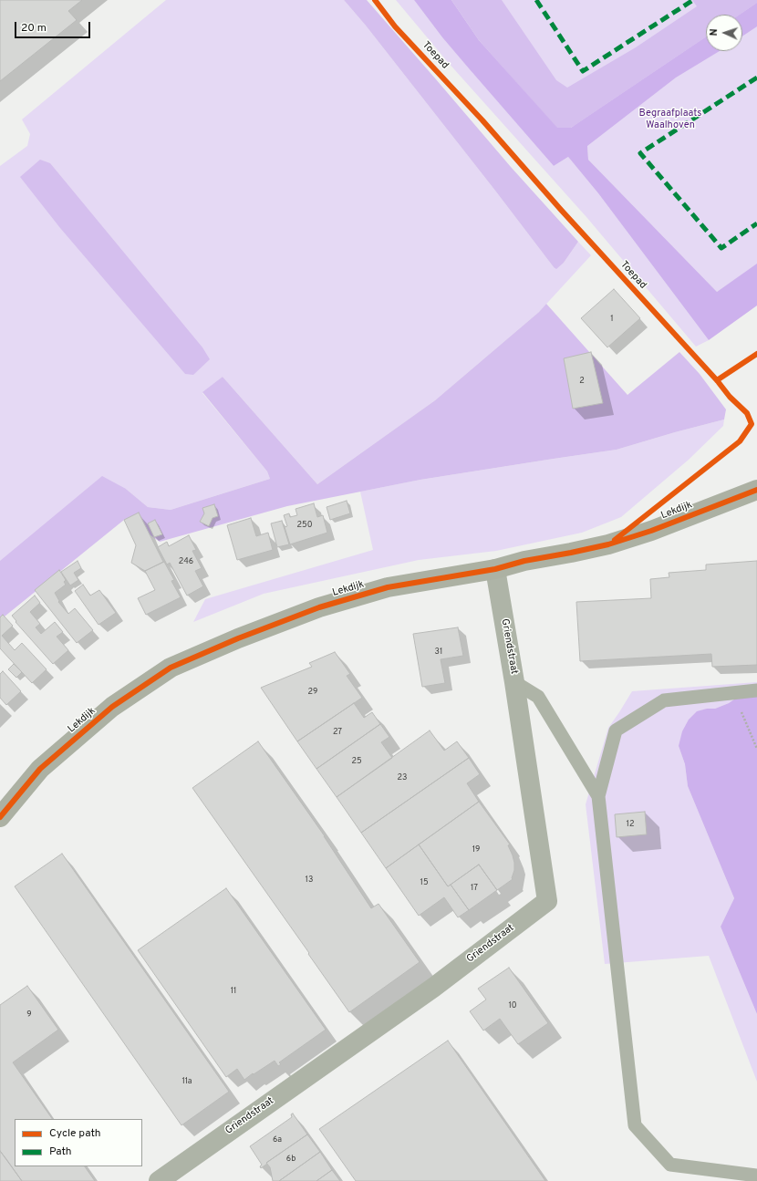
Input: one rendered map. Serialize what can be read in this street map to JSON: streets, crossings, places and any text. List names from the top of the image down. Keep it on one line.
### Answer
{"streets":{"street":["Lekdijk","Griendstraat"],"cycle path":["Toepad"]},"crossings":[["Lekdijk","Griendstraat"]],"parks":["Begraafplaats Waalhoven"],"house_numbers":["1","2","250","246","31","29","27","25","23","12","19","13","15","17","11","10","9","11a","6a","6b"],"legend":["Cycle path","Path"],"scale_bar":"20 m","north":"left"}
